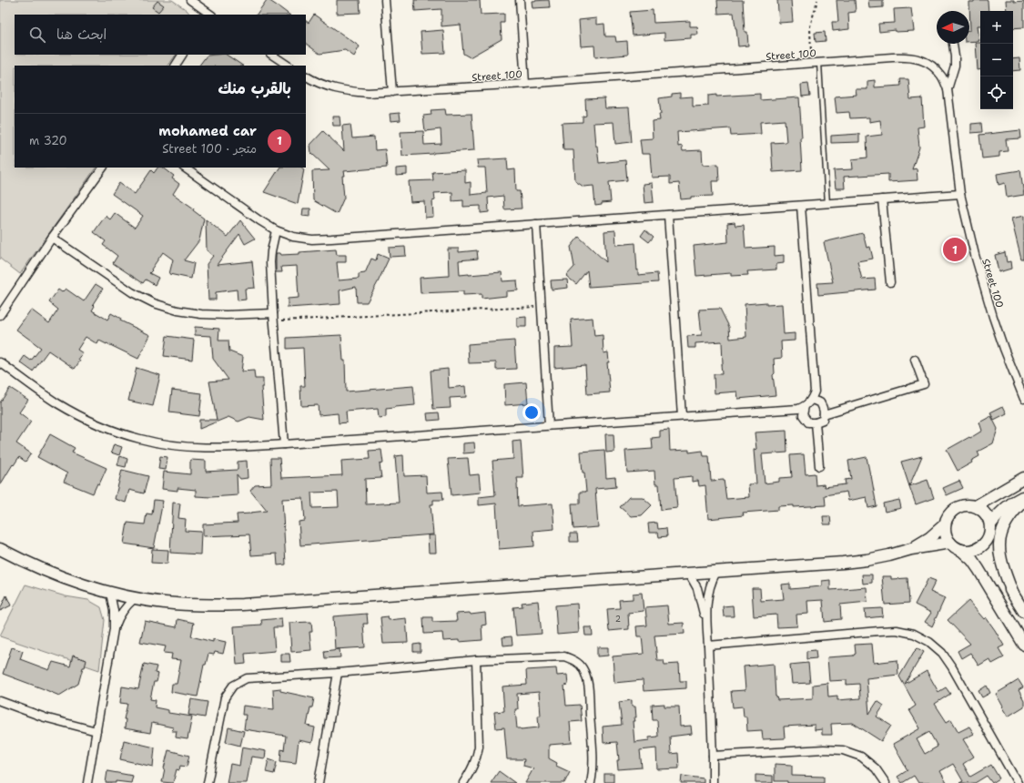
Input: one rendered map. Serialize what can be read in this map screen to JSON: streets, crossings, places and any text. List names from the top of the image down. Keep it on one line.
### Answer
{"streets":{"street":["Street 100"]},"house_numbers":["2"],"north":"left","page":{"map_buttons":["+","−"],"search":"ابحث هنا","heading":"بالقرب منك","list":[{"mark":"1","name":"mohamed car","note":"متجر · Street 100","value":"320 m"}],"pins":"1"}}
